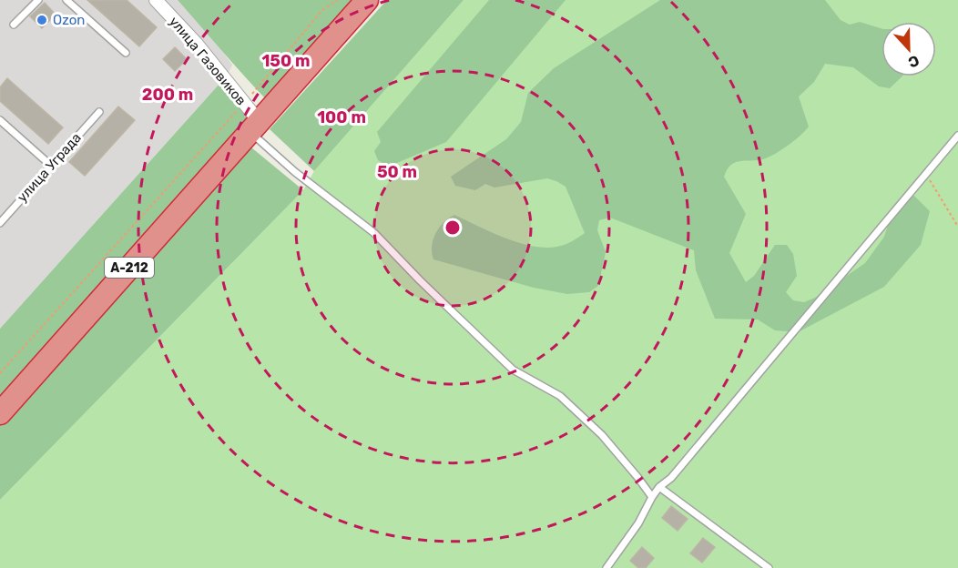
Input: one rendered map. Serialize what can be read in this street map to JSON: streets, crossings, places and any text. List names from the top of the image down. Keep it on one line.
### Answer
{"streets":{"highway":["А-212"],"street":["улица Газовиков"],"lane":["улица Уграда"]},"crossings":[["улица Газовиков","А-212"]],"places":["Ozon"],"north":"bottom","rings":["150 m","200 m","100 m","50 m"]}
